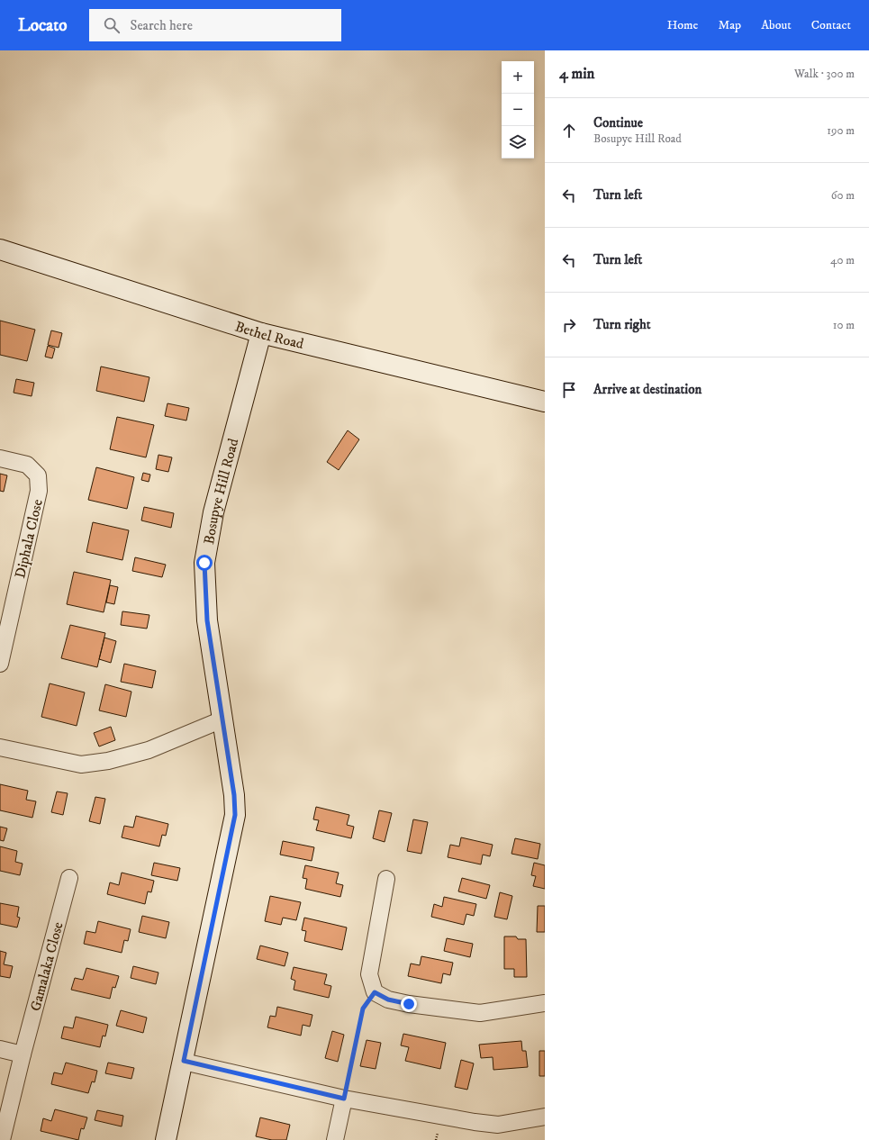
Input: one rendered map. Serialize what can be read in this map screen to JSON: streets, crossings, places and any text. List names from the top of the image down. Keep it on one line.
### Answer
{"streets":{"street":["Bethel Road","Bosupye Hill Road","Diphala Close","Gamalaka Close"]},"crossings":[["Bethel Road","Bosupye Hill Road"]],"page":{"header":"Locato","search":"Search here","nav":["Home","Map","About","Contact"],"heading":["4 min","Walk · 300 m"],"map_buttons":["+","−"],"list":[["Continue","Bosupye Hill Road","190 m"],["Turn left","60 m"],["Turn left","40 m"],["Turn right","10 m"],"Arrive at destination"]}}
